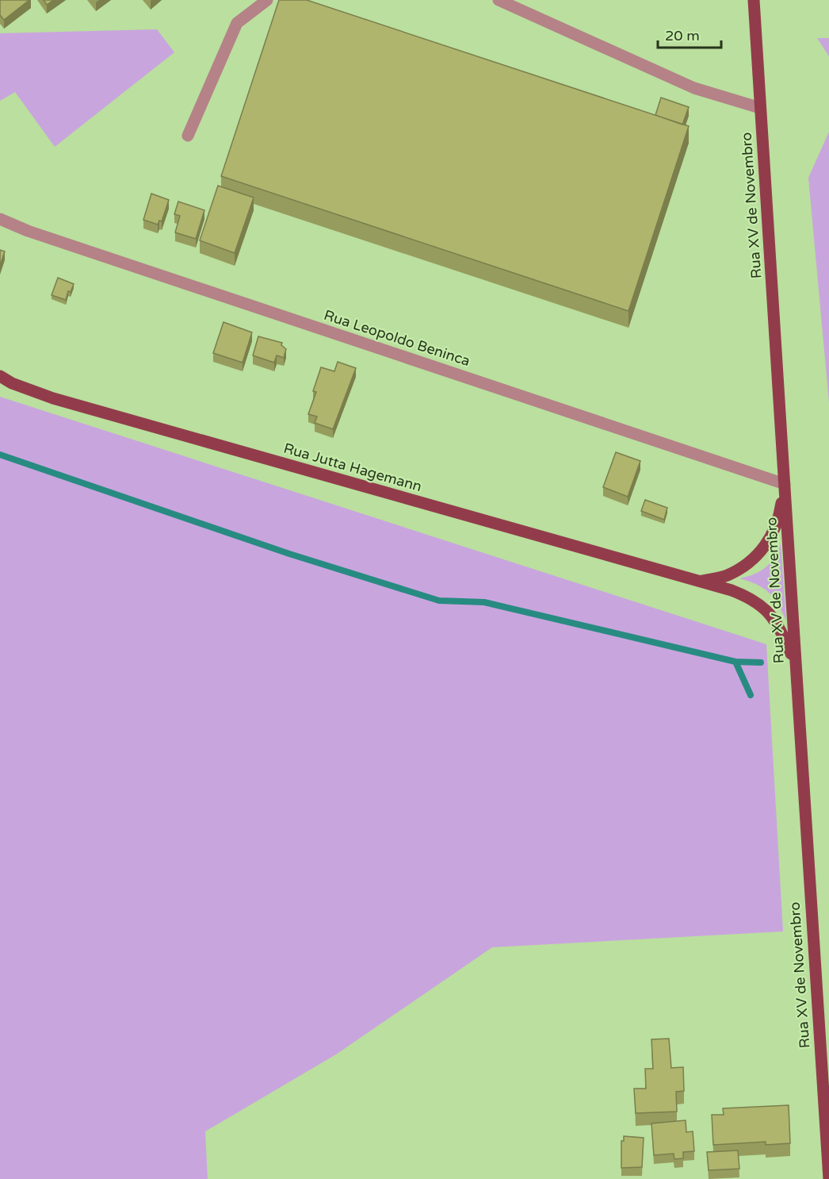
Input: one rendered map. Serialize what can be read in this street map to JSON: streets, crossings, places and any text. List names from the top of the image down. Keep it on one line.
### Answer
{"streets":{"main road":["Rua XV de Novembro","Rua Jutta Hagemann"],"street":["Rua Leopoldo Beninca"]},"crossings":[["Rua XV de Novembro","Rua Leopoldo Beninca"],["Rua XV de Novembro","Rua Jutta Hagemann"],["Rua Leopoldo Beninca","Rua Jutta Hagemann"]],"scale_bar":"20 m"}
